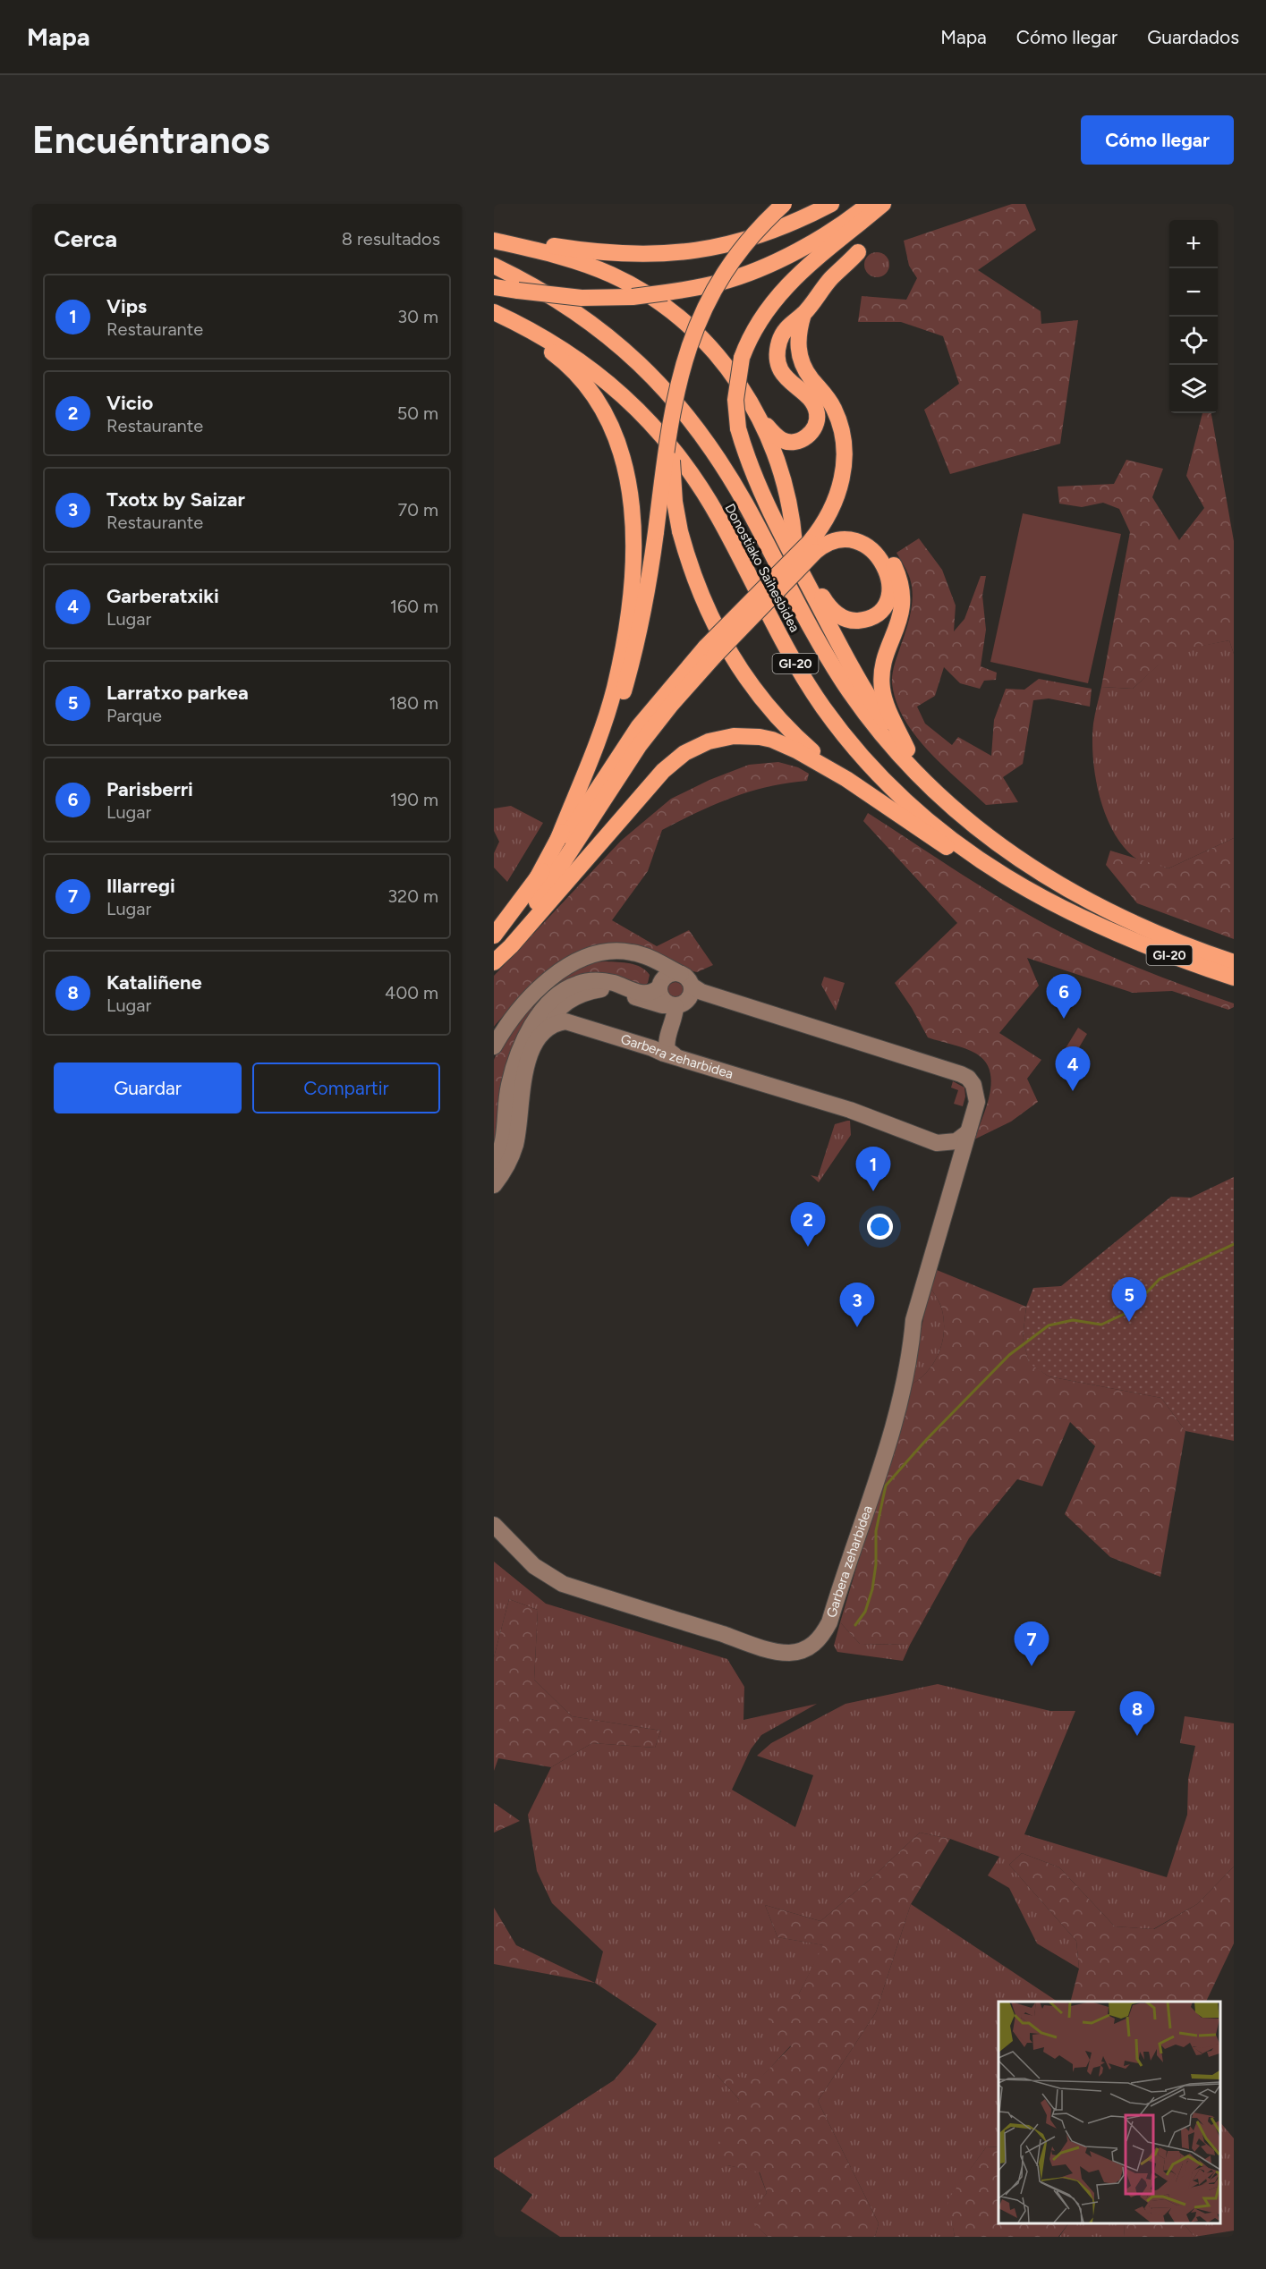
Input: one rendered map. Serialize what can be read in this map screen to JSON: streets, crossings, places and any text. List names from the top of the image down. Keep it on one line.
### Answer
{"streets":{"highway":["Donostiako Saihesbidea","GI-20"],"street":["Garbera zeharbidea"]},"crossings":[["Donostiako Saihesbidea","GI-20"]],"page":{"header":"Mapa","nav":["Mapa","Cómo llegar","Guardados"],"buttons":["Cómo llegar",["Guardar","Compartir"]],"title":"Encuéntranos","heading":["Cerca","8 resultados"],"map_buttons":["+","−"],"list":[{"mark":"1","name":"Vips","note":"Restaurante","value":"30 m"},{"mark":"2","name":"Vicio","note":"Restaurante","value":"50 m"},{"mark":"3","name":"Txotx by Saizar","note":"Restaurante","value":"70 m"},{"mark":"4","name":"Garberatxiki","note":"Lugar","value":"160 m"},{"mark":"5","name":"Larratxo parkea","note":"Parque","value":"180 m"},{"mark":"6","name":"Parisberri","note":"Lugar","value":"190 m"},{"mark":"7","name":"Illarregi","note":"Lugar","value":"320 m"},{"mark":"8","name":"Kataliñene","note":"Lugar","value":"400 m"}],"pins":["6","4","1","2","5","3","7","8"]}}
